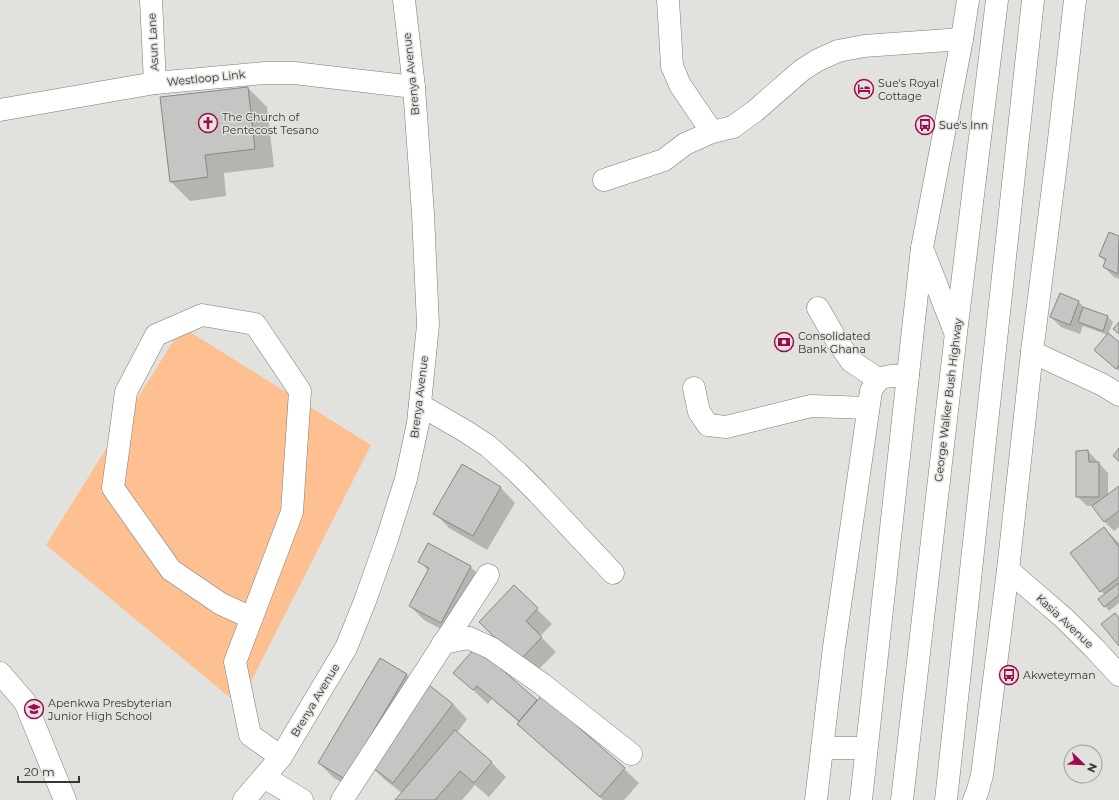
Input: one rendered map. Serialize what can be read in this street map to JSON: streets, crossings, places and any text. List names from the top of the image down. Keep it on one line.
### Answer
{"streets":{"main road":["Asun Lane","Brenya Avenue","Westloop Link","George Walker Bush Highway","Kasia Avenue"]},"crossings":[["Asun Lane","Westloop Link"],["Brenya Avenue","Westloop Link"]],"places":{"hotel":["Sue's Royal Cottage"],"church":["The Church of Pentecost Tesano"],"bus stop":["Sue's Inn","Akweteyman"],"bank":["Consolidated Bank Ghana"],"school or university":["Apenkwa Presbyterian Junior High School"]},"scale_bar":"20 m","north":"bottom right"}
